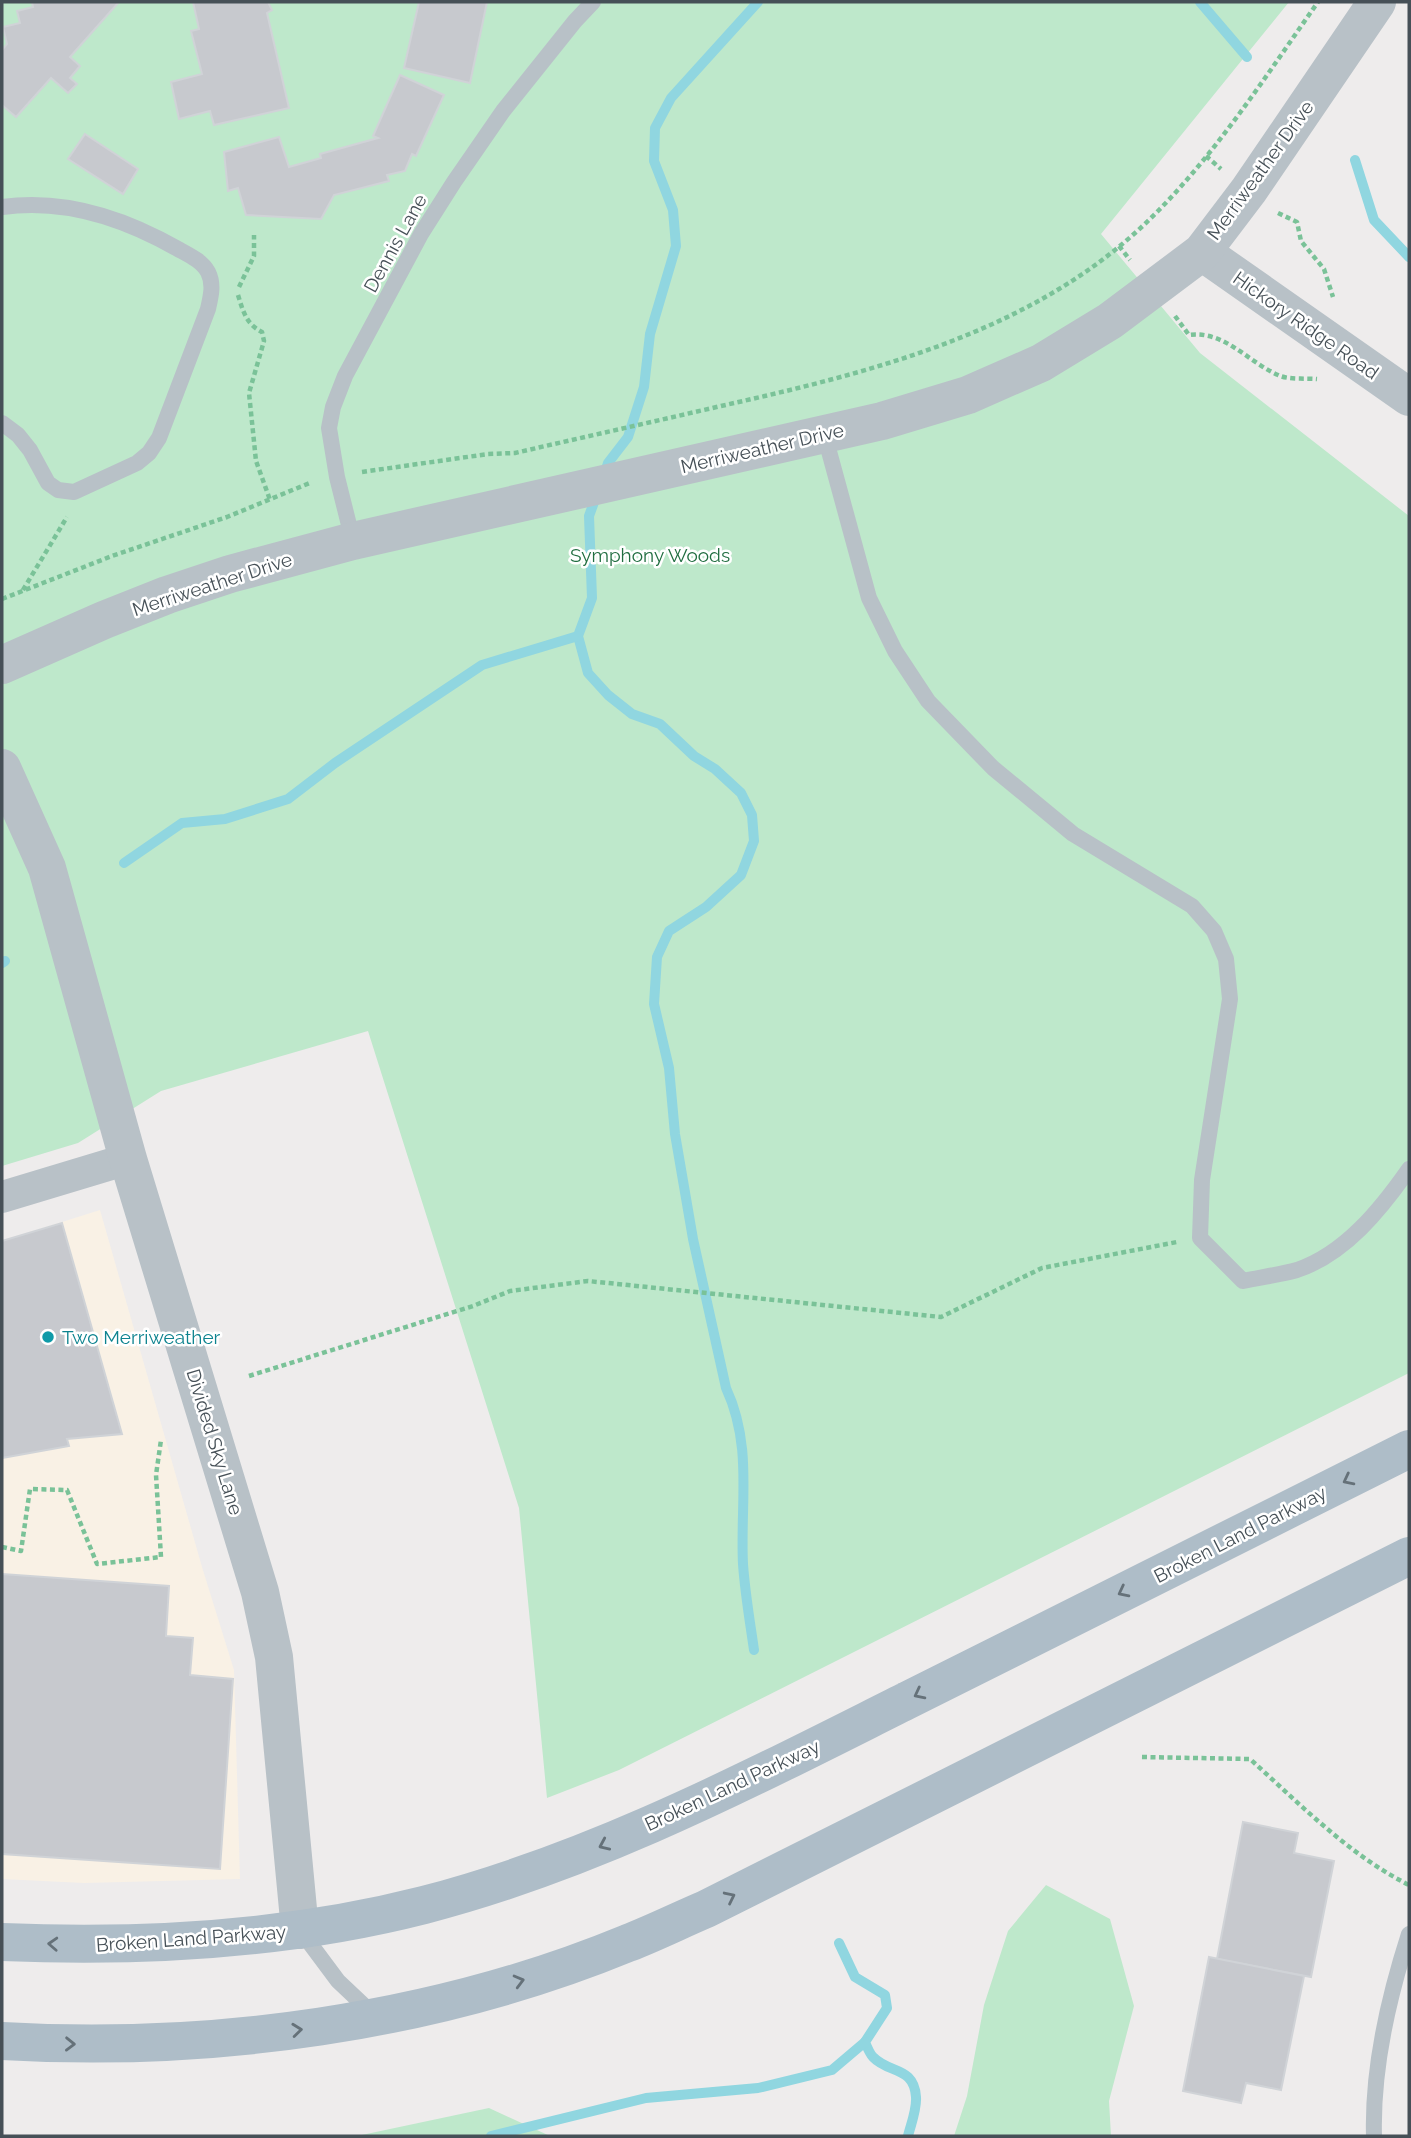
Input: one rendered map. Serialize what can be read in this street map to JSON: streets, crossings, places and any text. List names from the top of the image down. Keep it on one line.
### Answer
{"streets":{"main road":["Broken Land Parkway"],"street":["Merriweather Drive","Hickory Ridge Road","Divided Sky Lane"],"lane":["Dennis Lane"]},"crossings":[["Merriweather Drive","Dennis Lane"],["Merriweather Drive","Hickory Ridge Road"],["Divided Sky Lane","Broken Land Parkway"]],"parks":["Symphony Woods"],"places":["Two Merriweather"]}
